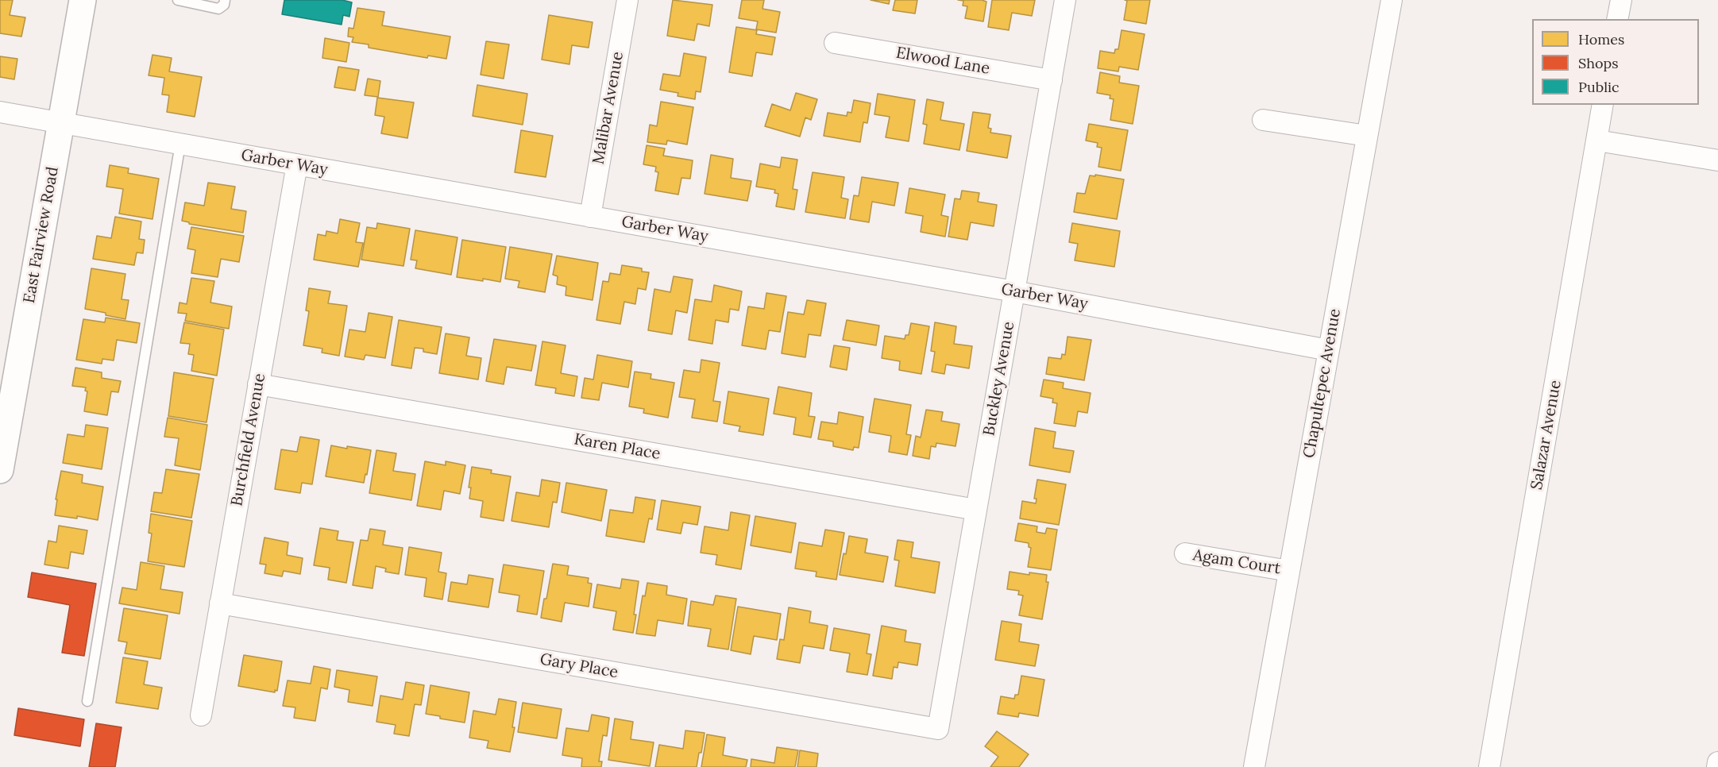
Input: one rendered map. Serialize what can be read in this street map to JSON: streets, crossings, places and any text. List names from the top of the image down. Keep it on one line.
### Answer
{"streets":{"street":["Elwood Lane","Malibar Avenue","Garber Way","East Fairview Road","Buckley Avenue","Chapultepec Avenue","Salazar Avenue","Burchfield Avenue","Karen Place","Agam Court","Gary Place"]},"crossings":[["Elwood Lane","Buckley Avenue"],["Malibar Avenue","Garber Way"],["Garber Way","East Fairview Road"],["Garber Way","Buckley Avenue"],["Garber Way","Chapultepec Avenue"],["Garber Way","Burchfield Avenue"],["Buckley Avenue","Karen Place"],["Buckley Avenue","Gary Place"],["Chapultepec Avenue","Agam Court"],["Burchfield Avenue","Karen Place"],["Burchfield Avenue","Gary Place"]],"legend":["Homes","Shops","Public"]}
